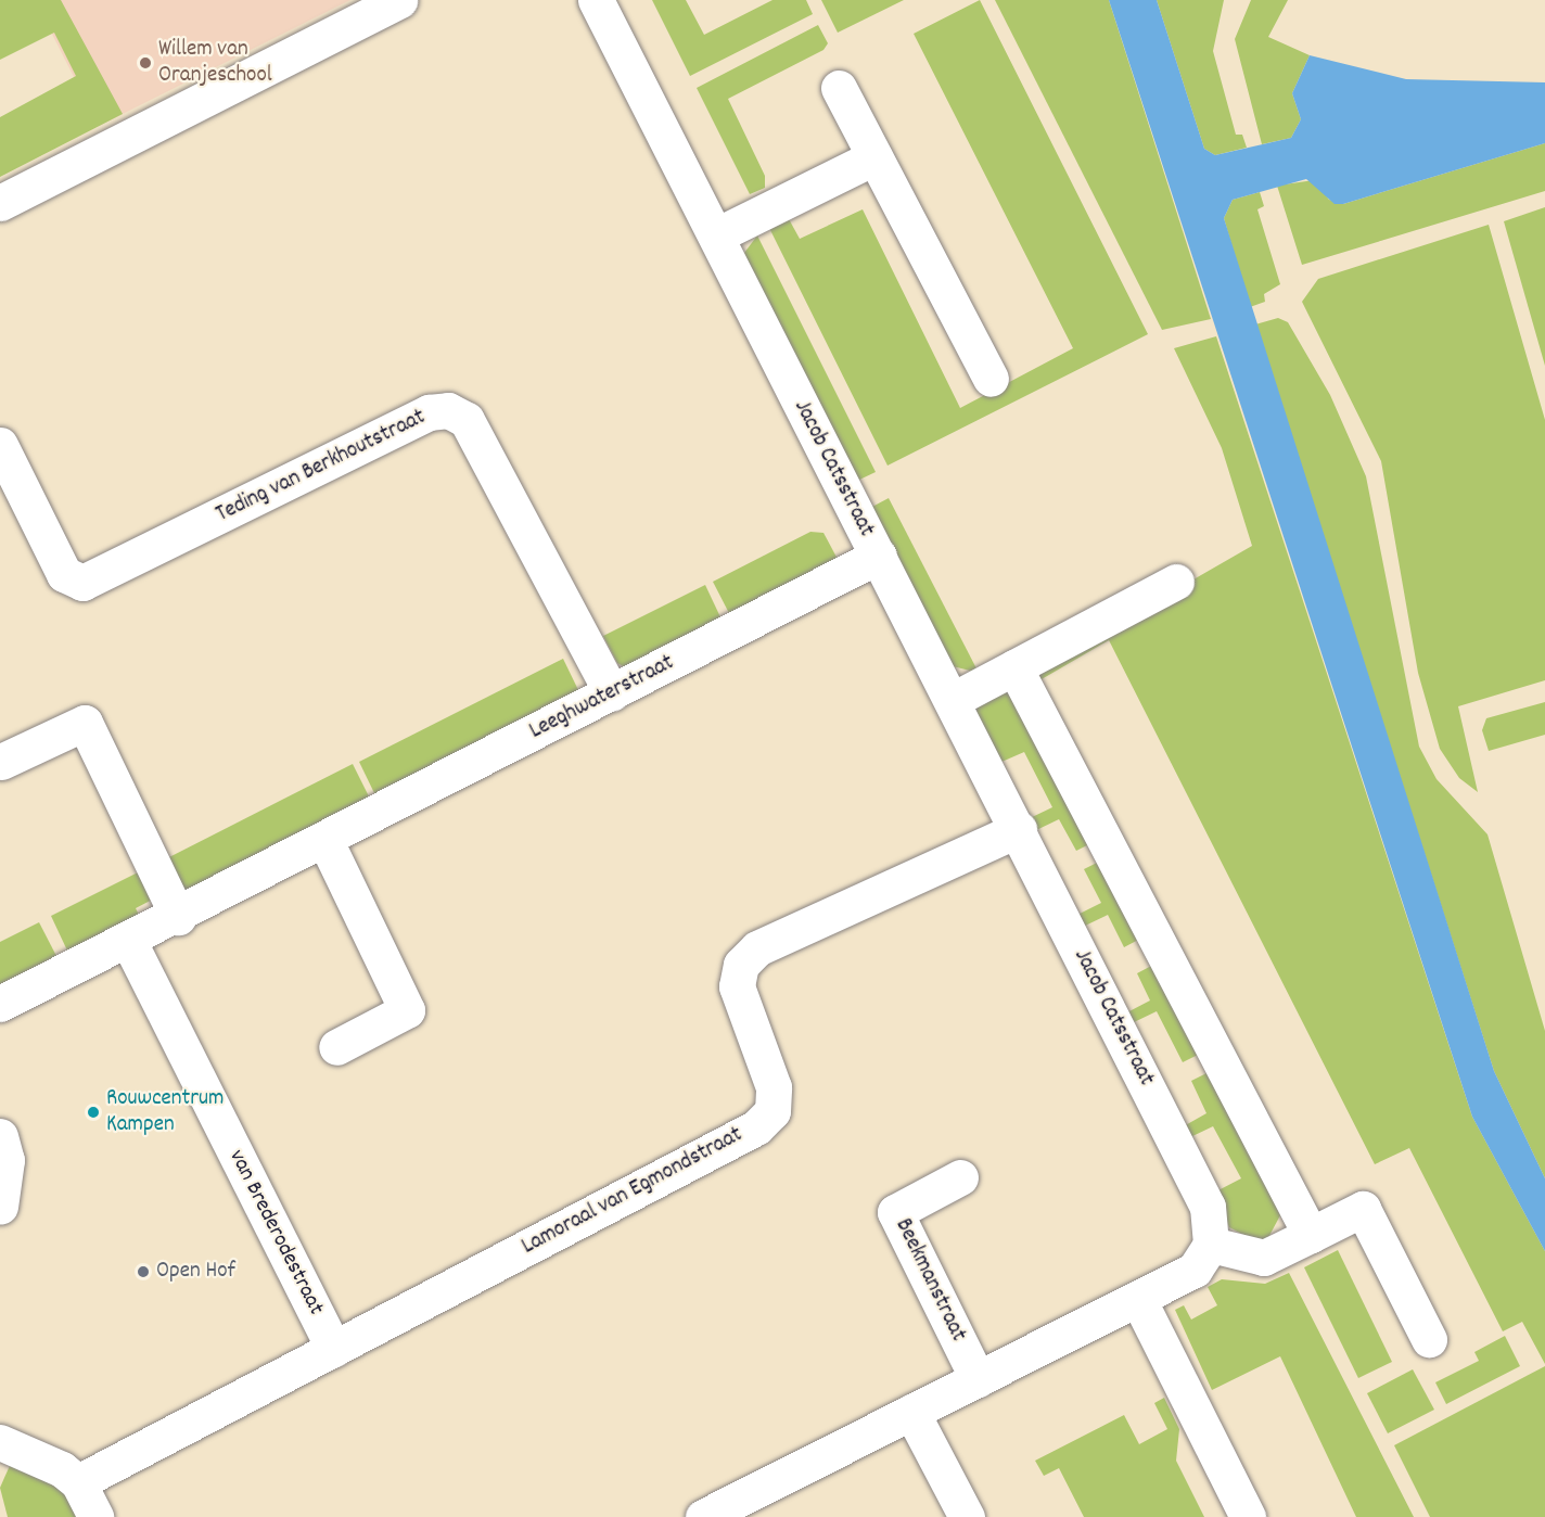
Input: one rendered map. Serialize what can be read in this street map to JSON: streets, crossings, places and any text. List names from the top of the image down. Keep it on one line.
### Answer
{"streets":{"street":["Teding van Berkhoutstraat","Jacob Catsstraat","Leeghwaterstraat","Lamoraal van Egmondstraat","van Brederodestraat","Beekmanstraat"]},"crossings":[["Teding van Berkhoutstraat","Leeghwaterstraat"],["Jacob Catsstraat","Leeghwaterstraat"],["Jacob Catsstraat","Lamoraal van Egmondstraat"],["Leeghwaterstraat","van Brederodestraat"],["Lamoraal van Egmondstraat","van Brederodestraat"]],"places":["Willem van Oranjeschool","Rouwcentrum Kampen","Open Hof"]}
